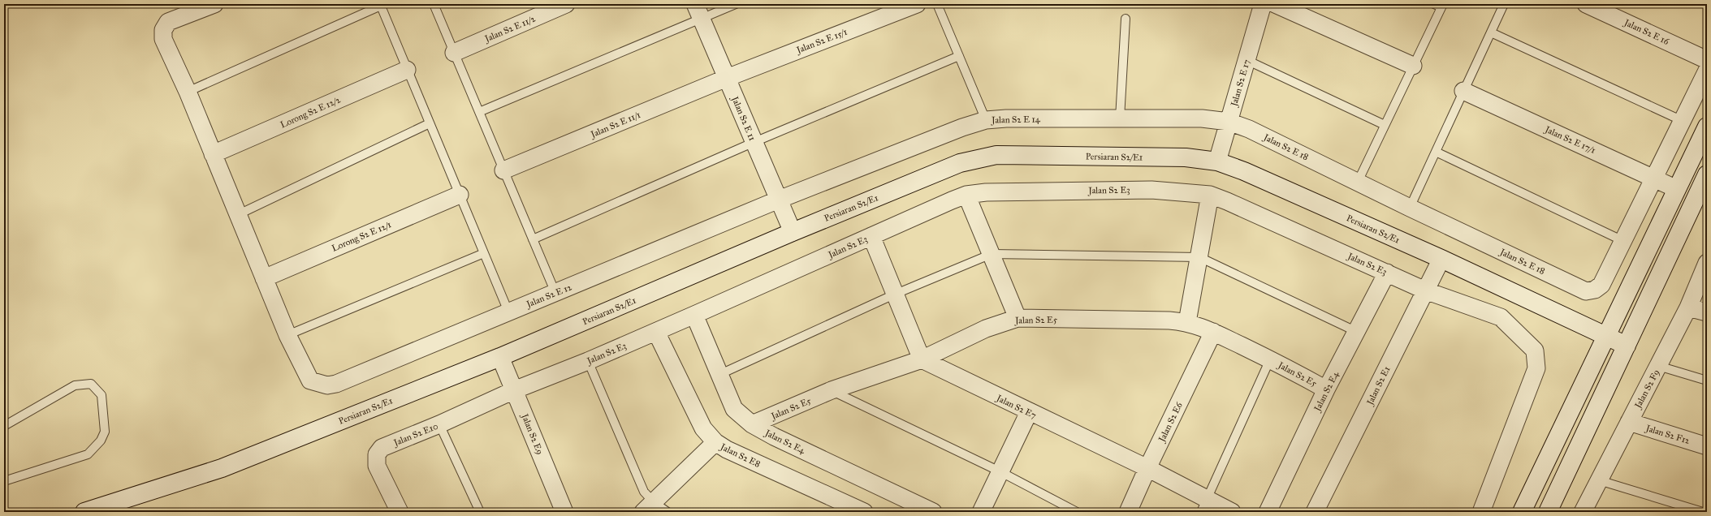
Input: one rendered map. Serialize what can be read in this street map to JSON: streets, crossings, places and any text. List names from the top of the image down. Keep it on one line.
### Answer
{"streets":{"street":["Jalan S2 E 11/2","Jalan S2 E 16","Jalan S2 E 15/1","Jalan S2 E 17","Lorong S2 E 12/2","Jalan S2 E 11","Jalan S2 E 14","Jalan S2 E 11/1","Jalan S2 E 17/1","Jalan S2 E 18","Persiaran S2/E1","Jalan S2 E3","Lorong S2 E 12/1","Jalan S2 E 12","Jalan S2 E5","Jalan S2 E1","Jalan S2 F9","Jalan S2 E4","Jalan S2 E7","Jalan S2 E6","Jalan S2 E10","Jalan S2 E9","Jalan S2 F12","Jalan S2 E8"]},"crossings":[["Jalan S2 E 15/1","Jalan S2 E 11"],["Jalan S2 E 15/1","Jalan S2 E 11/1"],["Jalan S2 E 17","Jalan S2 E 14"],["Jalan S2 E 17","Jalan S2 E 18"],["Jalan S2 E 17","Persiaran S2/E1"],["Jalan S2 E 11","Jalan S2 E 14"],["Jalan S2 E 11","Jalan S2 E 11/1"],["Jalan S2 E 11","Persiaran S2/E1"],["Jalan S2 E 11","Jalan S2 E 12"],["Jalan S2 E 14","Jalan S2 E 18"],["Jalan S2 E 14","Jalan S2 E 12"],["Jalan S2 E 17/1","Jalan S2 E 18"],["Persiaran S2/E1","Jalan S2 E1"],["Persiaran S2/E1","Jalan S2 E9"],["Jalan S2 E3","Jalan S2 E1"],["Jalan S2 E3","Jalan S2 E4"],["Jalan S2 E3","Jalan S2 E10"],["Jalan S2 E3","Jalan S2 E9"],["Jalan S2 E3","Jalan S2 E8"],["Jalan S2 E5","Jalan S2 E4"],["Jalan S2 E5","Jalan S2 E7"],["Jalan S2 E5","Jalan S2 E6"],["Jalan S2 F9","Jalan S2 F12"],["Jalan S2 E7","Jalan S2 E6"],["Jalan S2 E10","Jalan S2 E9"]]}
